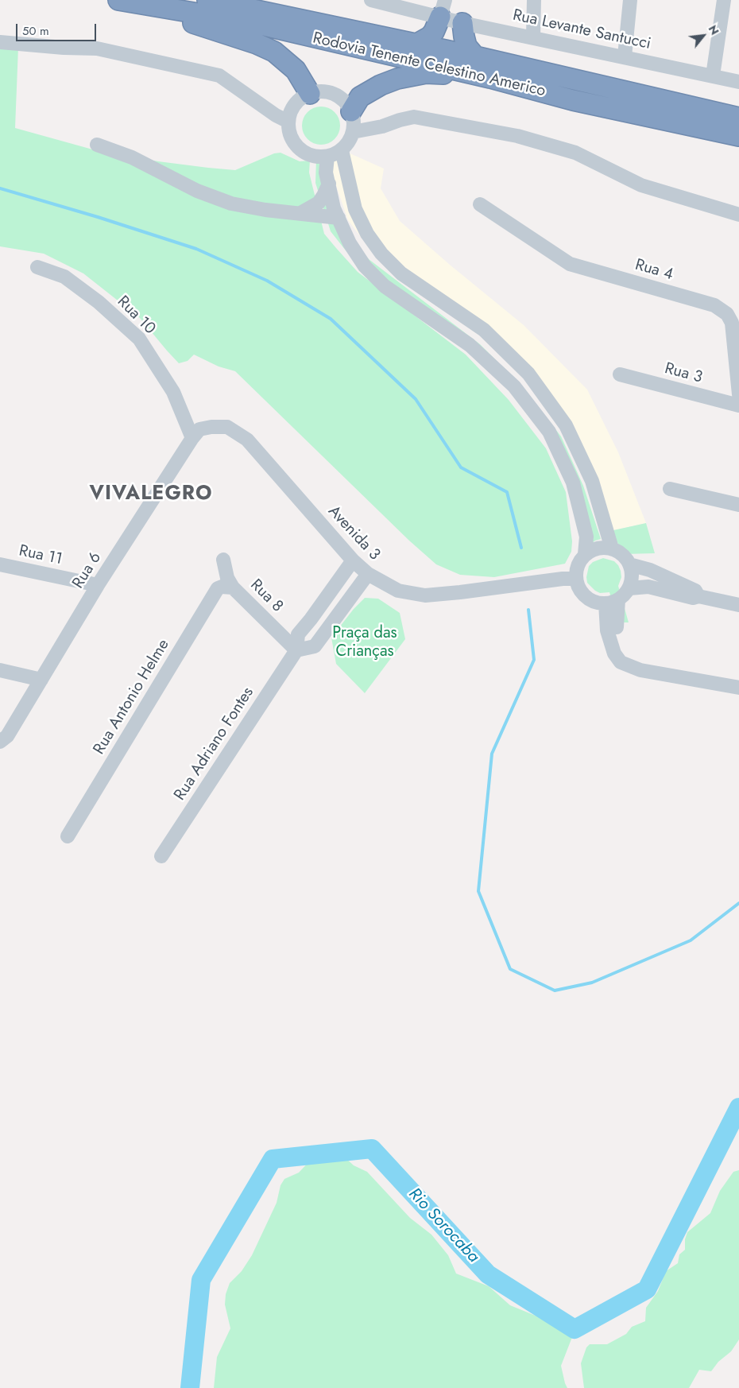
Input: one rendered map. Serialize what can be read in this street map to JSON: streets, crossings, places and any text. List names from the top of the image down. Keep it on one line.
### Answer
{"streets":{"highway":["Rodovia Tenente Celestino Americo"],"street":["Rua Levante Santucci","Rua 4","Rua 10","Rua 3","Avenida 3","Rua 11","Rua 6","Rua 8","Rua Antonio Helme","Rua Adriano Fontes"]},"crossings":[["Rua 10","Rua 6"],["Avenida 3","Rua 6"],["Avenida 3","Rua Adriano Fontes"],["Rua 11","Rua 6"],["Rua 8","Rua Antonio Helme"],["Rua 8","Rua Adriano Fontes"]],"districts":["VIVALEGRO"],"water":["Rio Sorocaba"],"parks":["Praça das Crianças"],"scale_bar":"50 m","north":"top right"}
